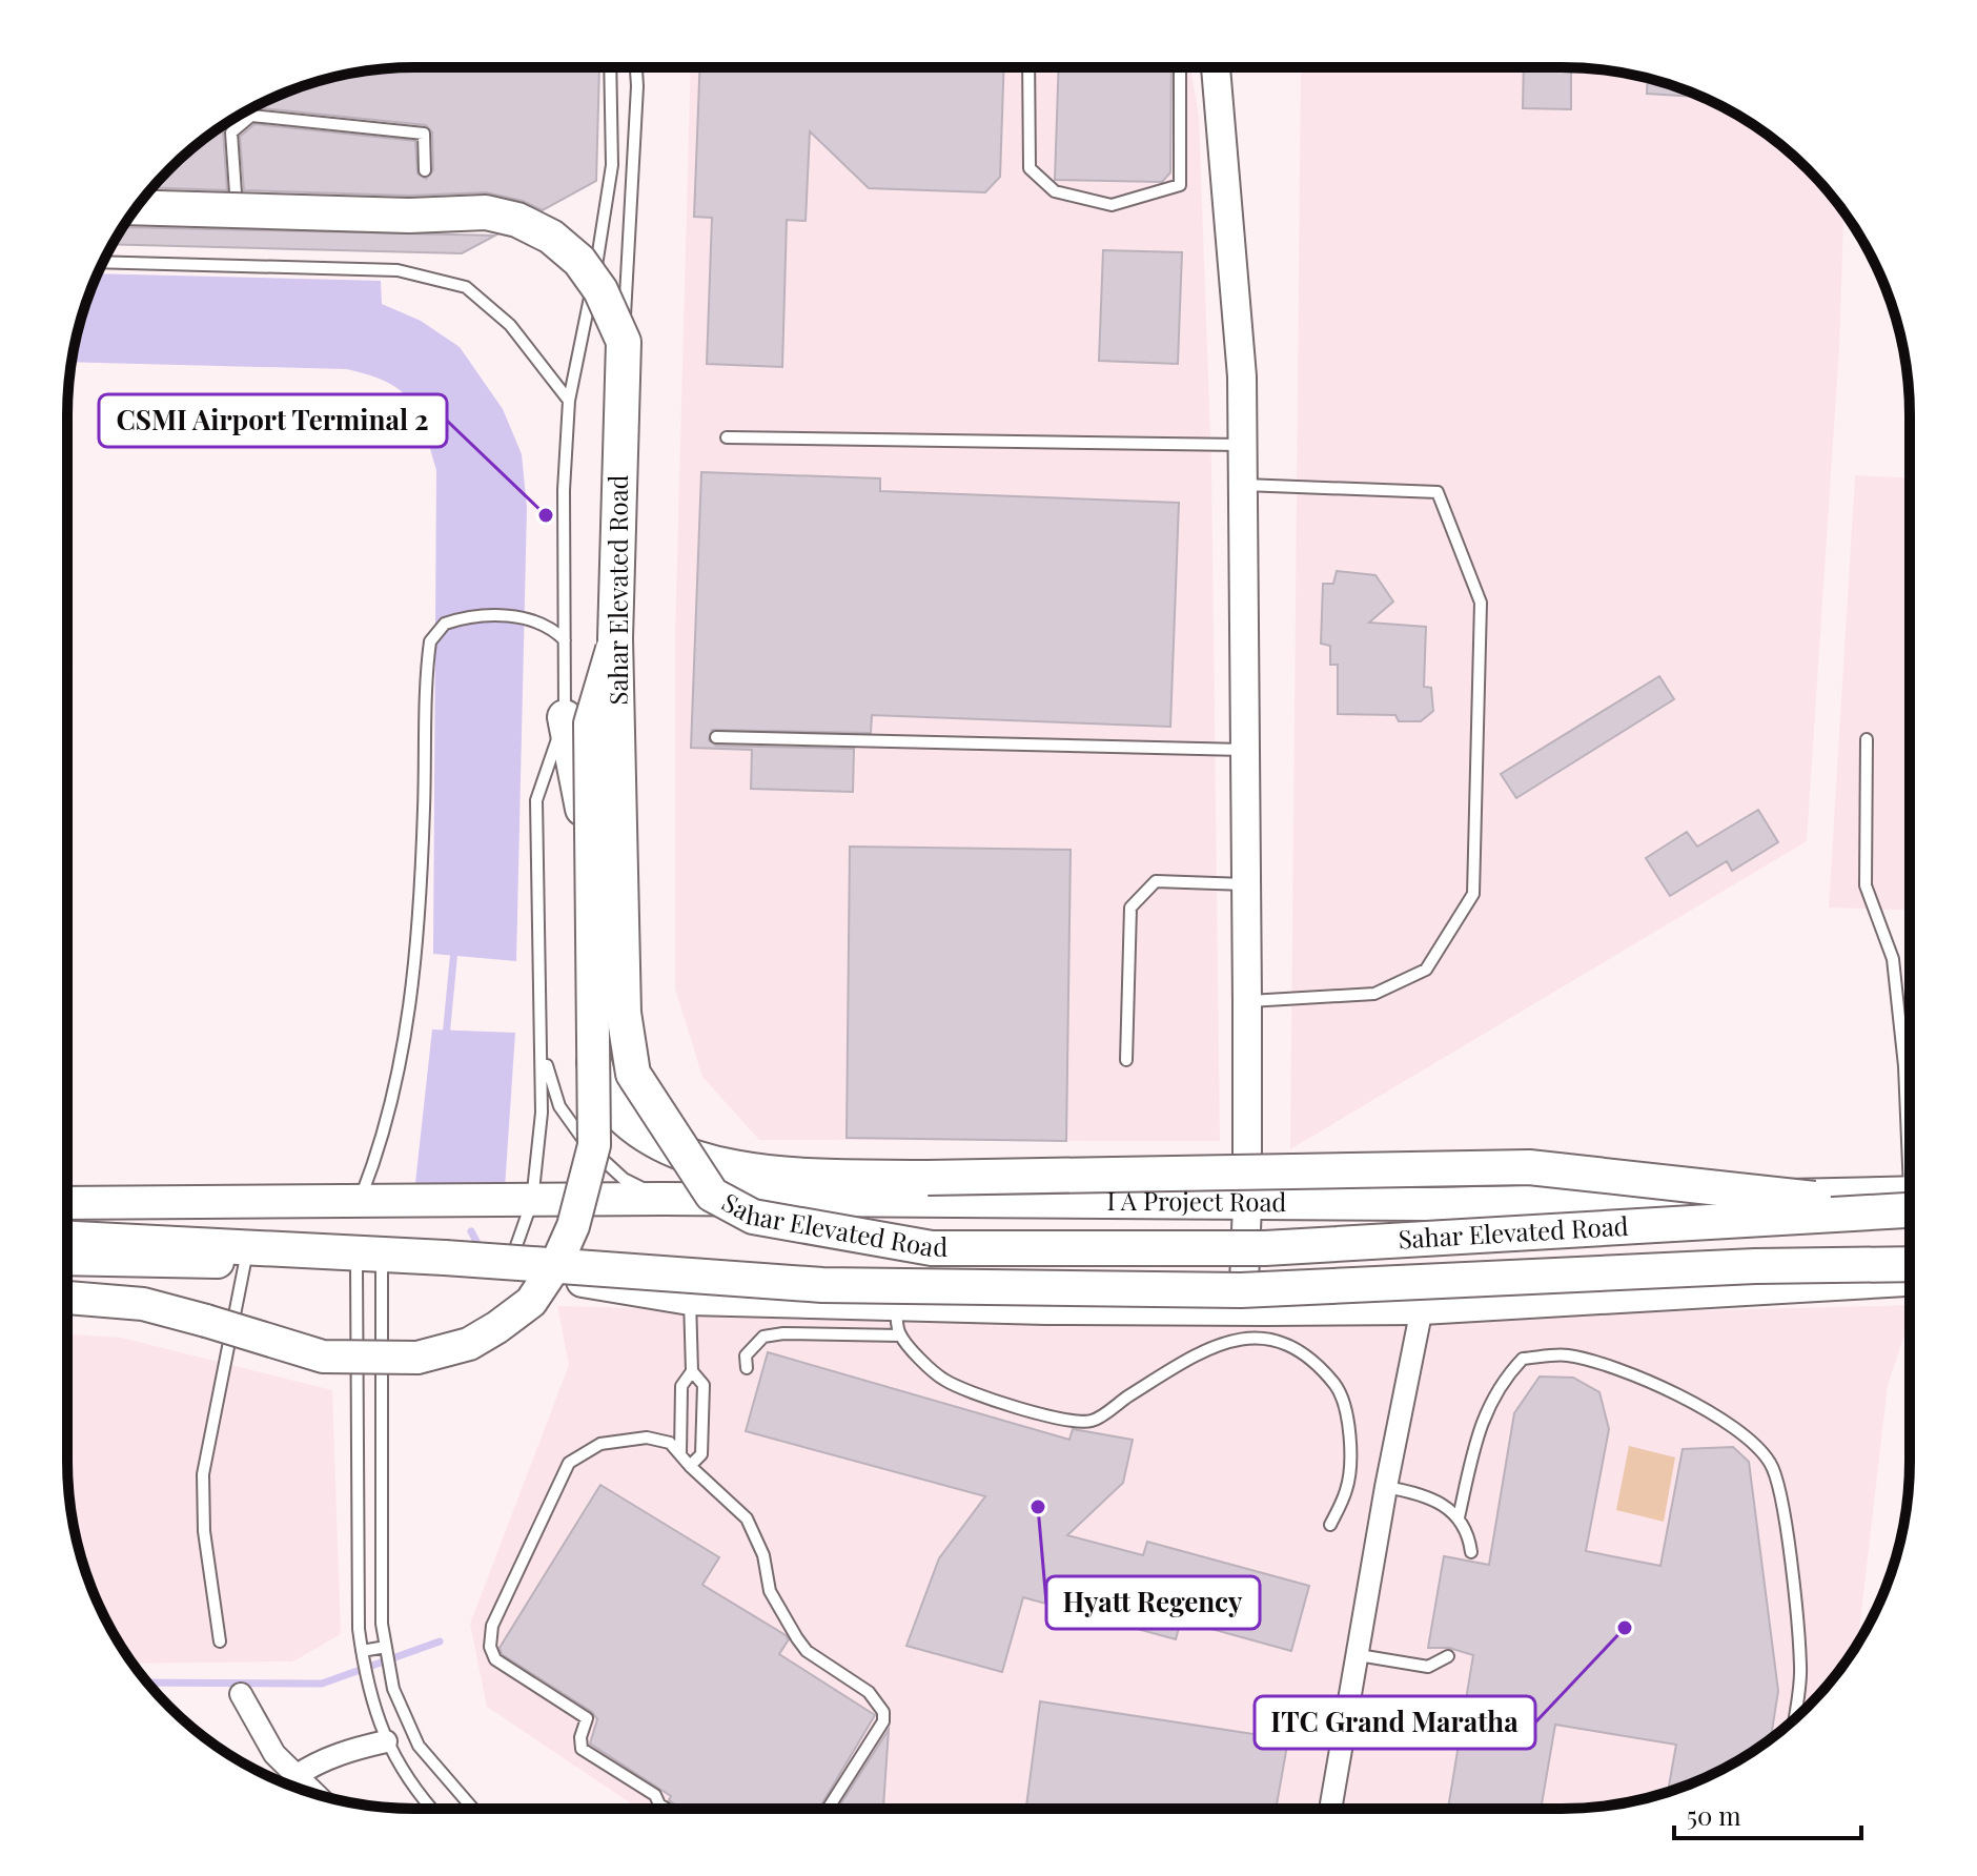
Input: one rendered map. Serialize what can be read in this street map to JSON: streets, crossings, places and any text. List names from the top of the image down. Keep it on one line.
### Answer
{"streets":{"main road":["Sahar Elevated Road","I A Project Road"]},"places":["CSMI Airport Terminal 2","Hyatt Regency","ITC Grand Maratha"],"scale_bar":"50 m"}
